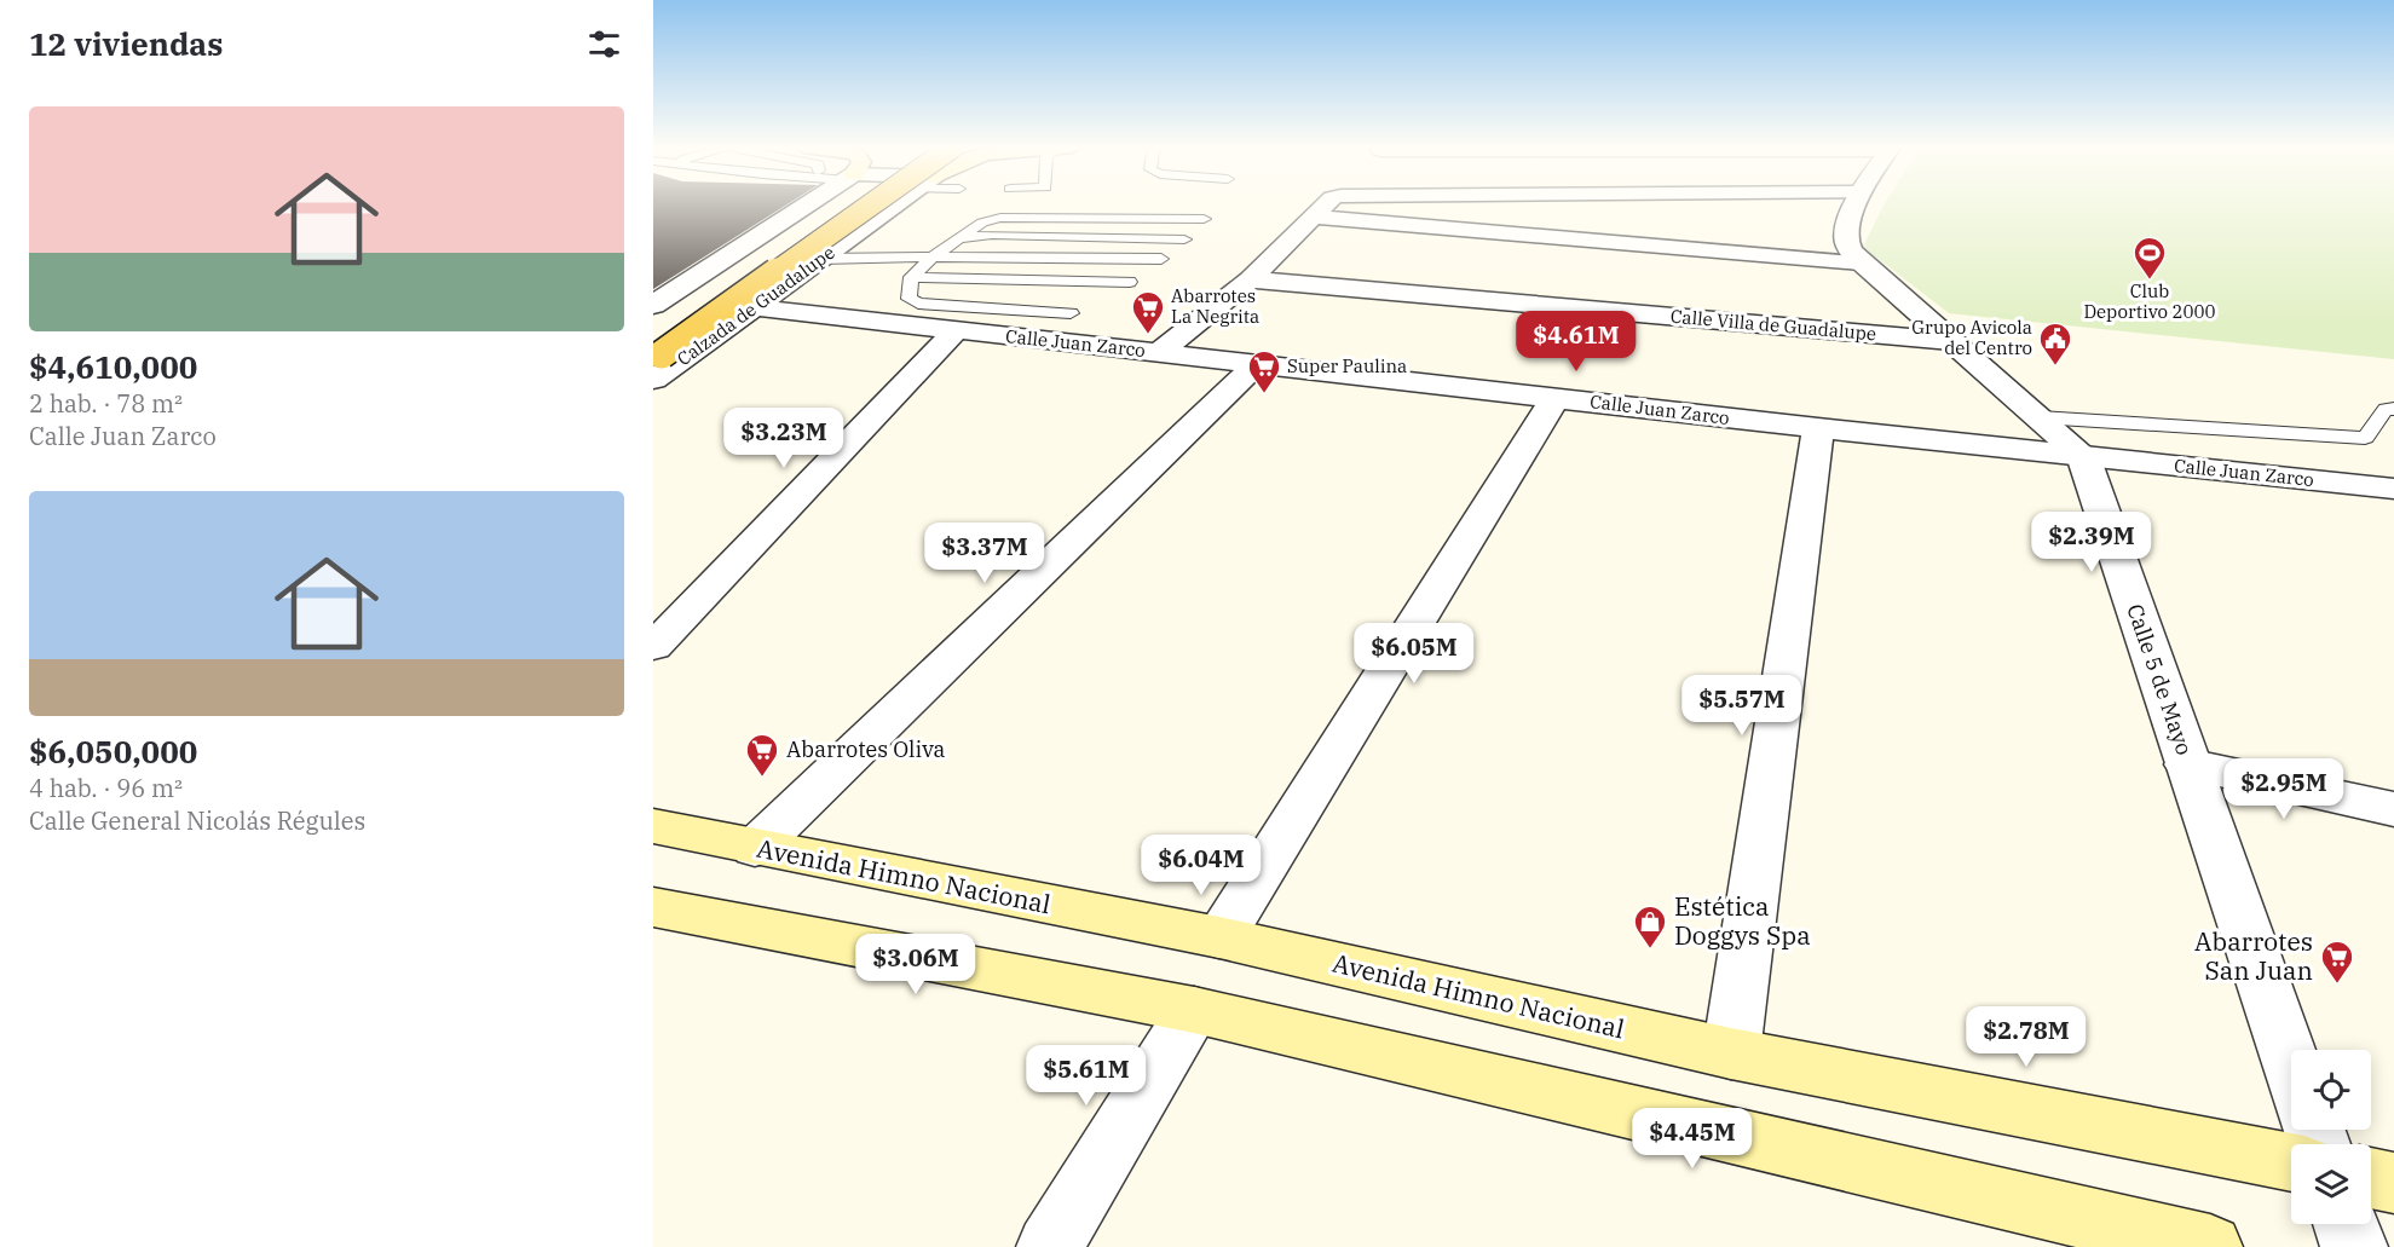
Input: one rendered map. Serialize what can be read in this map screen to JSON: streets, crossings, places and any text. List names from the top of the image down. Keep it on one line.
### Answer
{"streets":{"main road":["Calzada de Guadalupe","Avenida Himno Nacional"],"street":["Calle Villa de Guadalupe","Calle Juan Zarco","Calle 5 de Mayo"]},"crossings":[["Calzada de Guadalupe","Calle Juan Zarco"],["Calle Villa de Guadalupe","Calle 5 de Mayo"],["Calle Juan Zarco","Calle 5 de Mayo"]],"places":{"sports":["Club Deportivo 2000"],"supermarket":["Abarrotes La Negrita","Super Paulina","Abarrotes Oliva","Abarrotes San Juan"],"public building":["Grupo Avicola del Centro"],"shop":["Estética Doggys Spa"]},"page":{"heading":"12 viviendas","list":[{"name":"$4,610,000","note":"2 hab. · 78 m² · Calle Juan Zarco"},{"name":"$6,050,000","note":"4 hab. · 96 m² · Calle General Nicolás Régules"}],"price":["$4.61M","$3.23M","$2.39M","$3.37M","$6.05M","$5.57M","$2.95M","$6.04M","$3.06M","$2.78M","$5.61M","$4.45M"]}}
